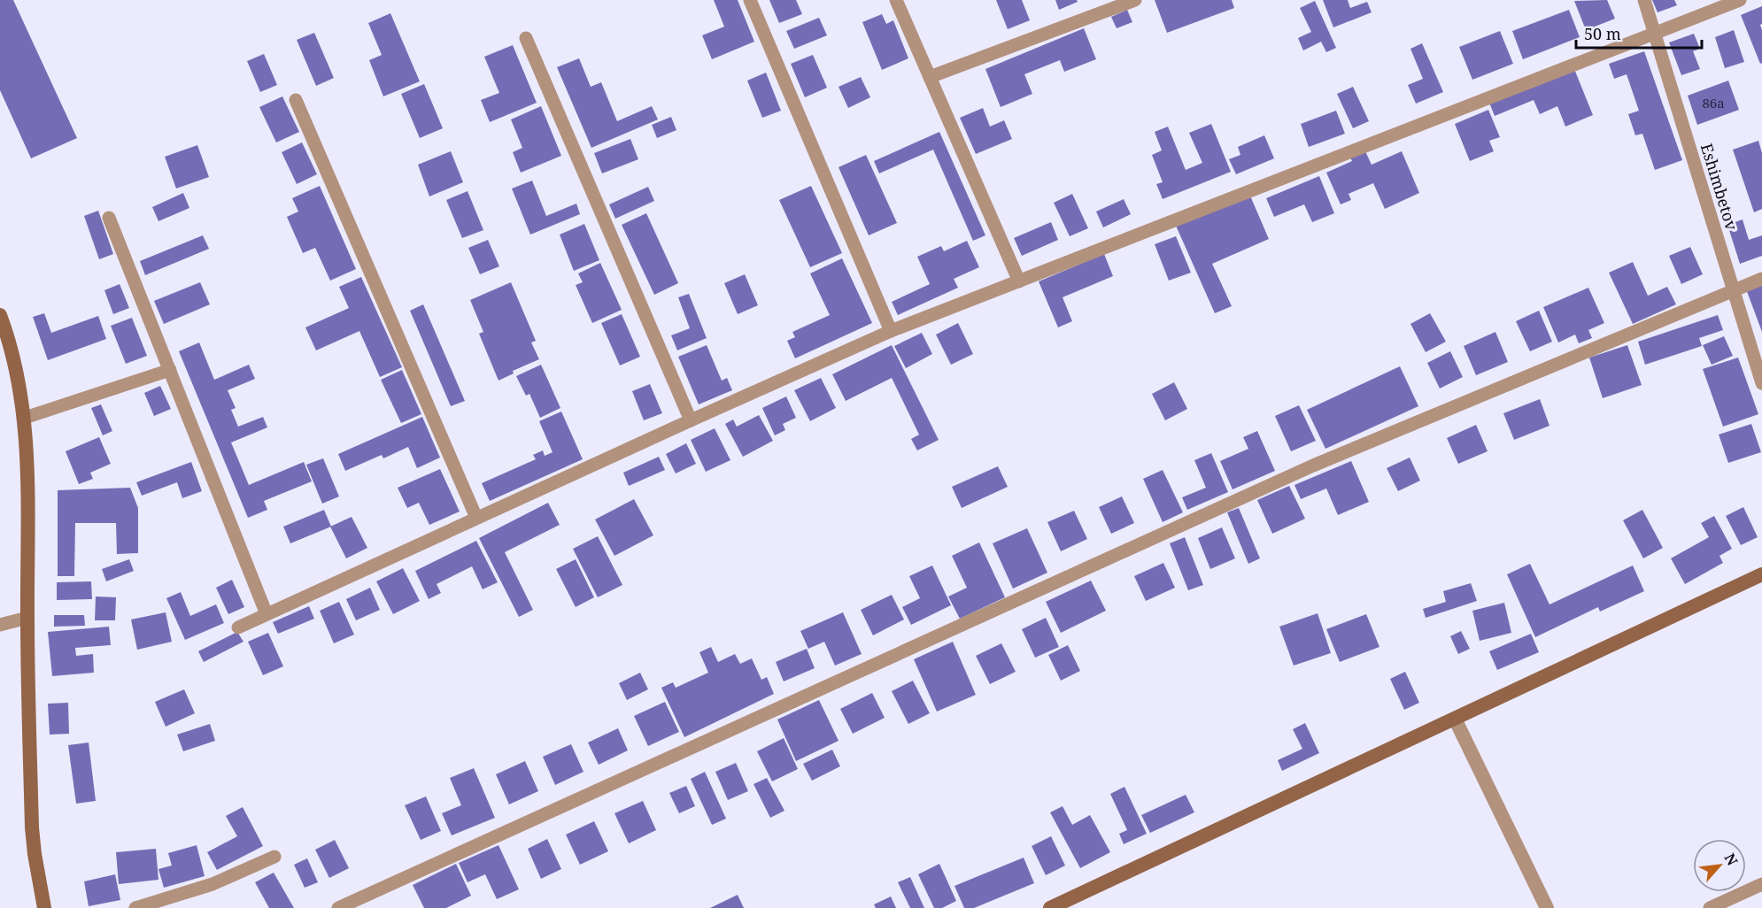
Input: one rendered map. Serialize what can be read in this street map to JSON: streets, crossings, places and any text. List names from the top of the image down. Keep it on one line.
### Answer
{"streets":{"street":["Eshimbetov"]},"house_numbers":["86a"],"scale_bar":"50 m","north":"top right"}
